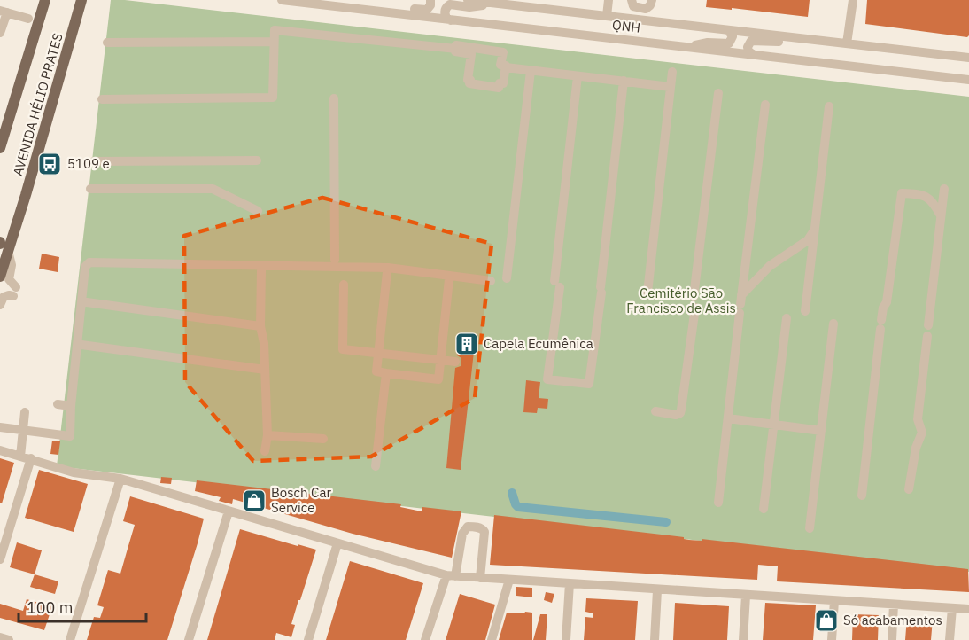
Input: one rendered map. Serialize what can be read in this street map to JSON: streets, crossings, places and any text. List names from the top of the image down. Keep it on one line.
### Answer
{"streets":{"main road":["AVENIDA HÉLIO PRATES"],"street":["QNH"]},"parks":["Cemitério São Francisco de Assis"],"places":{"bus stop":["5109 e"],"building":["Capela Ecumênica"],"shop":["Bosch Car Service","Só acabamentos"]},"scale_bar":"100 m"}
